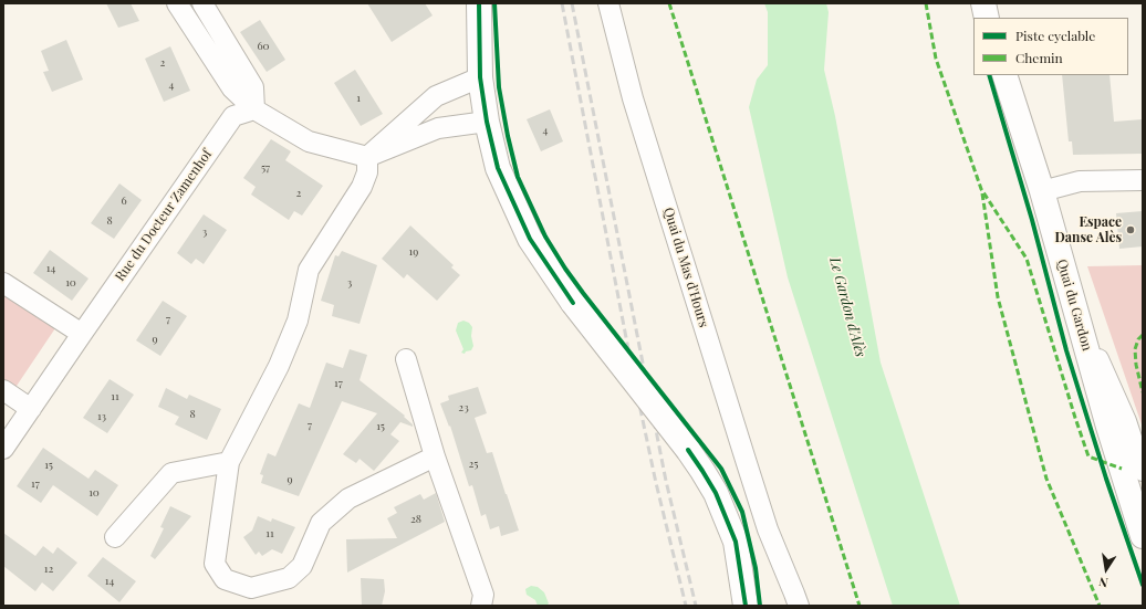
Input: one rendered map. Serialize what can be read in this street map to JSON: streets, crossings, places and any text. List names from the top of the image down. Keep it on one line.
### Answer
{"streets":{"main road":["Quai du Gardon"],"street":["Rue du Docteur Zamenhof","Quai du Mas d'Hours"]},"water":["Le Gardon d'Alès"],"places":["Espace Danse Alès"],"house_numbers":["60","2","4","1","4","57","2","6","8","3","19","14","10","3","7","9","17","11","23","8","13","7","15","25","15","9","17","10","28","11","12","14"],"legend":["Piste cyclable","Chemin"],"north":"bottom"}
